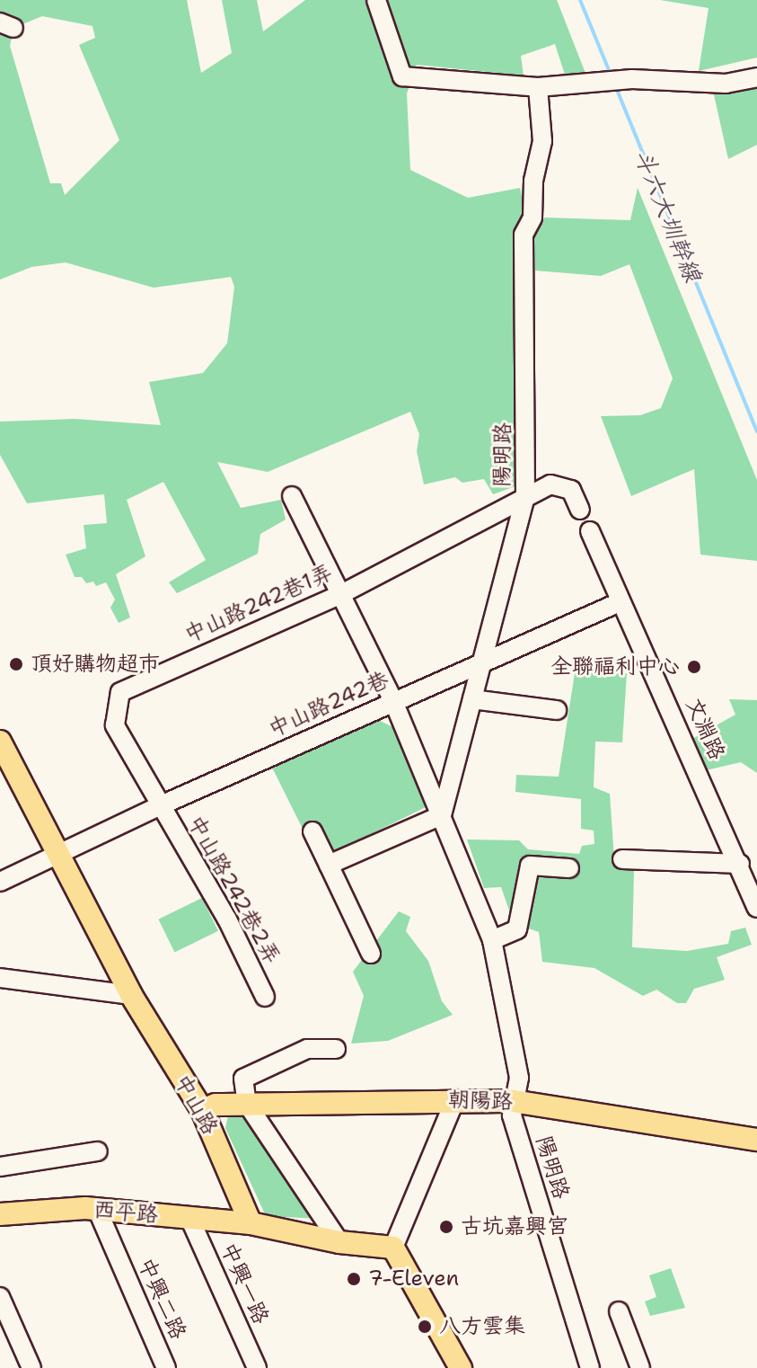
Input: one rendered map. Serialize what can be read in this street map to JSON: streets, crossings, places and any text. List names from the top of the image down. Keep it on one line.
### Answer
{"streets":{"main road":["朝陽路","中山路","西平路"],"street":["陽明路","中山路242巷1弄","中山路242巷","文淵路","中山路242巷2弄","中興一路","中興二路"]},"crossings":[["陽明路","中山路242巷1弄"],["陽明路","中山路242巷"],["陽明路","朝陽路"],["中山路242巷1弄","中山路242巷"],["中山路242巷1弄","中山路242巷2弄"],["中山路242巷","文淵路"],["中山路242巷","中山路242巷2弄"],["中山路242巷","中山路"],["朝陽路","中山路"],["中山路","西平路"],["西平路","中興一路"],["西平路","中興二路"]],"water":["斗六大圳幹線"],"places":["頂好購物超市","全聯福利中心","古坑嘉興宮","7-Eleven","八方雲集"]}
